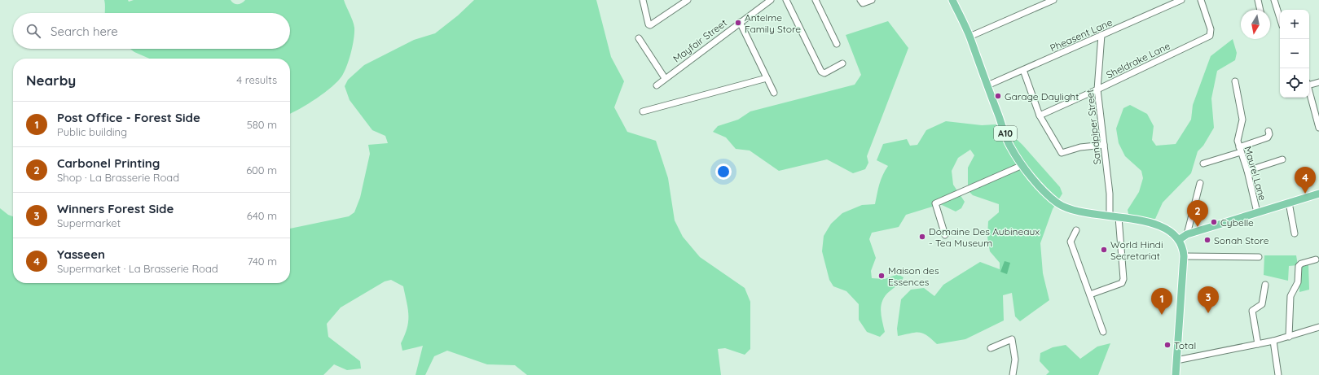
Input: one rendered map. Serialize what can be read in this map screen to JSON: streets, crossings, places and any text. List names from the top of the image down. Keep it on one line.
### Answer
{"streets":{"main road":["A10"],"street":["Pheasent Lane","Mayfair Street","Sheldrake Lane","Sandpiper Street","Maurel Lane"]},"crossings":[["Pheasent Lane","Sandpiper Street"],["Pheasent Lane","A10"],["Sheldrake Lane","Sandpiper Street"],["Sandpiper Street","A10"]],"places":["Antelme Family Store","Garage Daylight","Cybelle","Domaine Des Aubineaux - Tea Museum","Sonah Store","World Hindi Secretariat","Maison des Essences","Total"],"north":"bottom","page":{"map_buttons":["+","−"],"search":"Search here","heading":["Nearby","4 results"],"list":[{"mark":"1","name":"Post Office - Forest Side","note":"Public building","value":"580 m"},{"mark":"2","name":"Carbonel Printing","note":"Shop · La Brasserie Road","value":"600 m"},{"mark":"3","name":"Winners Forest Side","note":"Supermarket","value":"640 m"},{"mark":"4","name":"Yasseen","note":"Supermarket · La Brasserie Road","value":"740 m"}],"pins":["4","2","3","1"]}}
